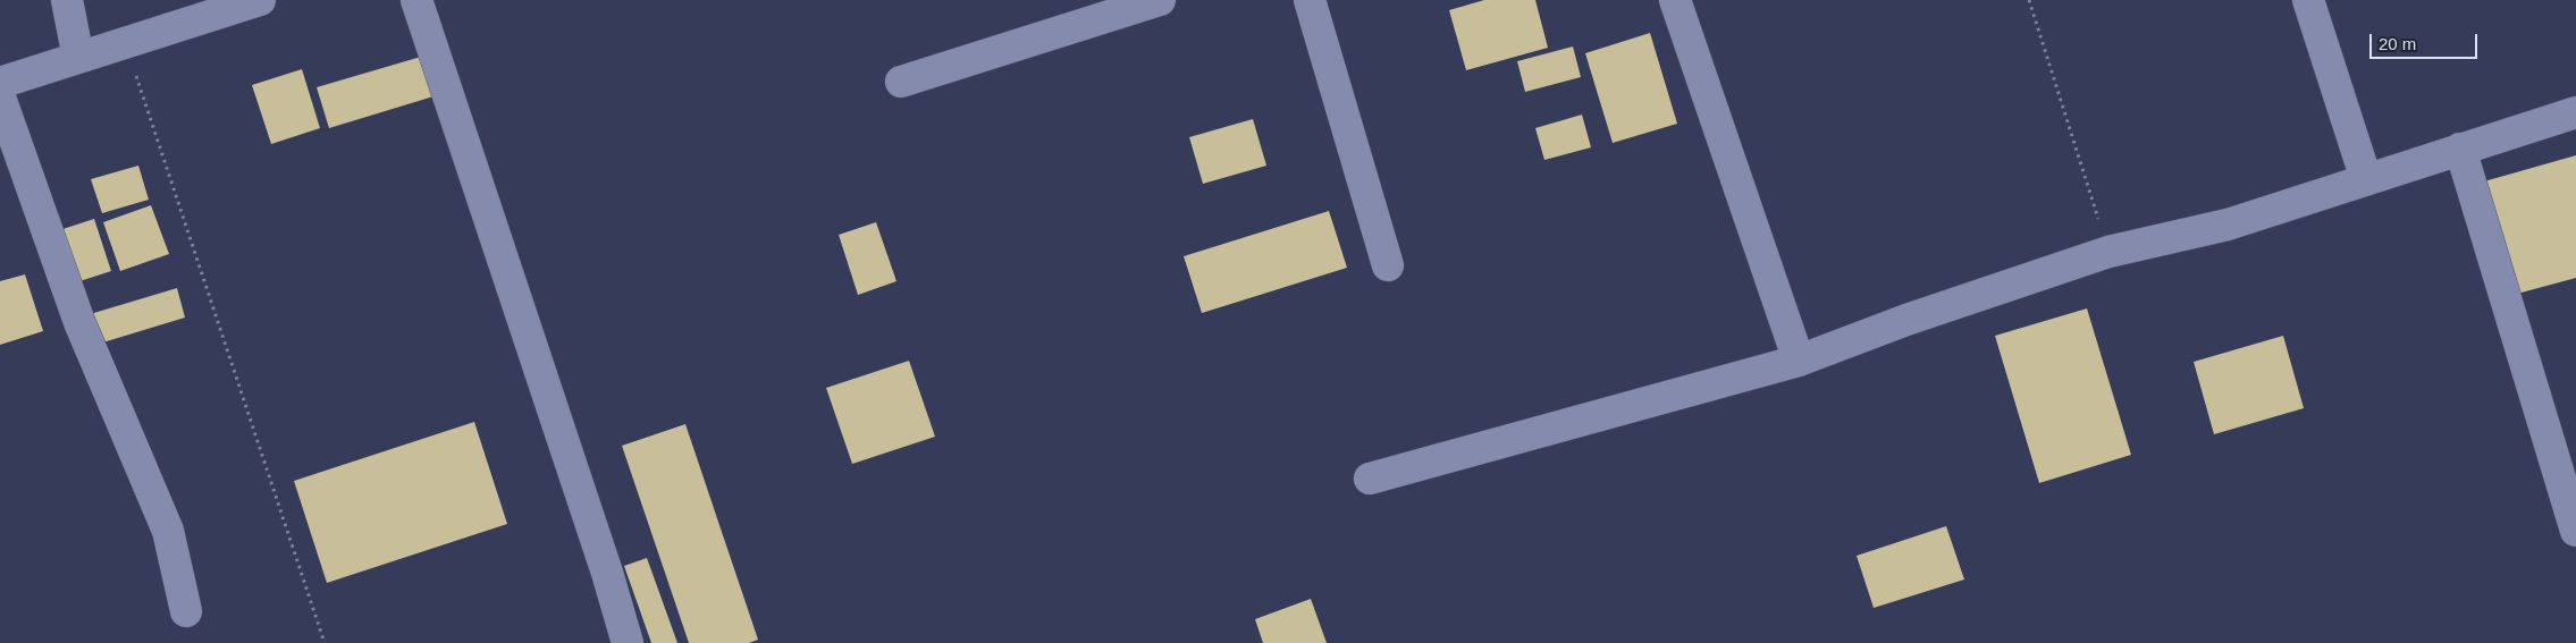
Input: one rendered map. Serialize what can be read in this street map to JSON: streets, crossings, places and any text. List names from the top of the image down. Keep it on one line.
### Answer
{"scale_bar":"20 m"}
